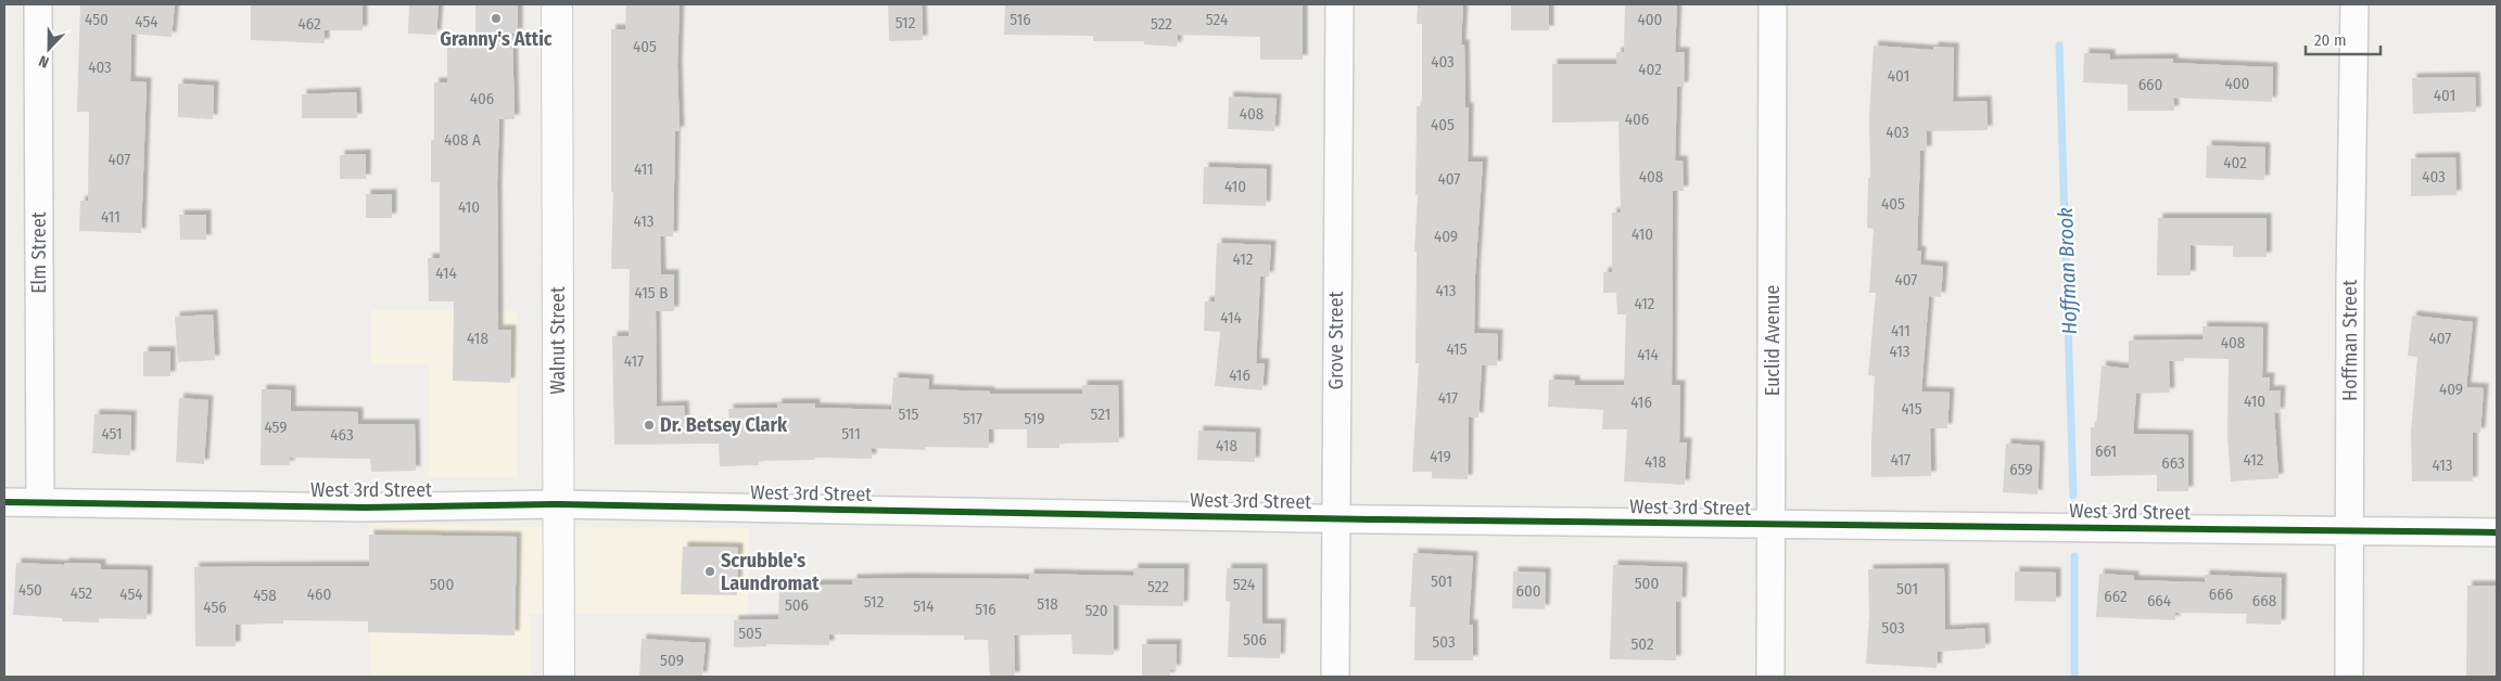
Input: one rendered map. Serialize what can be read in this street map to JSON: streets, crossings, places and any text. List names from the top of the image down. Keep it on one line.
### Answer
{"streets":{"street":["Elm Street","Walnut Street","Grove Street","Euclid Avenue","Hoffman Street","West 3rd Street"]},"crossings":[["Elm Street","West 3rd Street"],["Walnut Street","West 3rd Street"],["Grove Street","West 3rd Street"],["Euclid Avenue","West 3rd Street"],["Hoffman Street","West 3rd Street"]],"water":["Hoffman Brook"],"places":["Granny's Attic","Dr. Betsey Clark","Scrubble's Laundromat"],"house_numbers":["450","516","524","400","454","512","462","522","405","403","403","402","401","400","660","401","406","408","406","405","403","408 A","407","402","411","408","403","407","410","405","410","411","413","410","409","412","414","407","413","415 B","412","414","411","418","407","408","415","413","414","417","416","409","417","410","416","415","515","521","517","519","459","451","511","463","418","661","419","417","412","418","663","413","659","501","500","500","524","522","501","450","600","452","454","460","666","458","662","664","668","512","518","506","514","456","516","520","503","505","506","503","502","509"],"scale_bar":"20 m","north":"bottom"}
